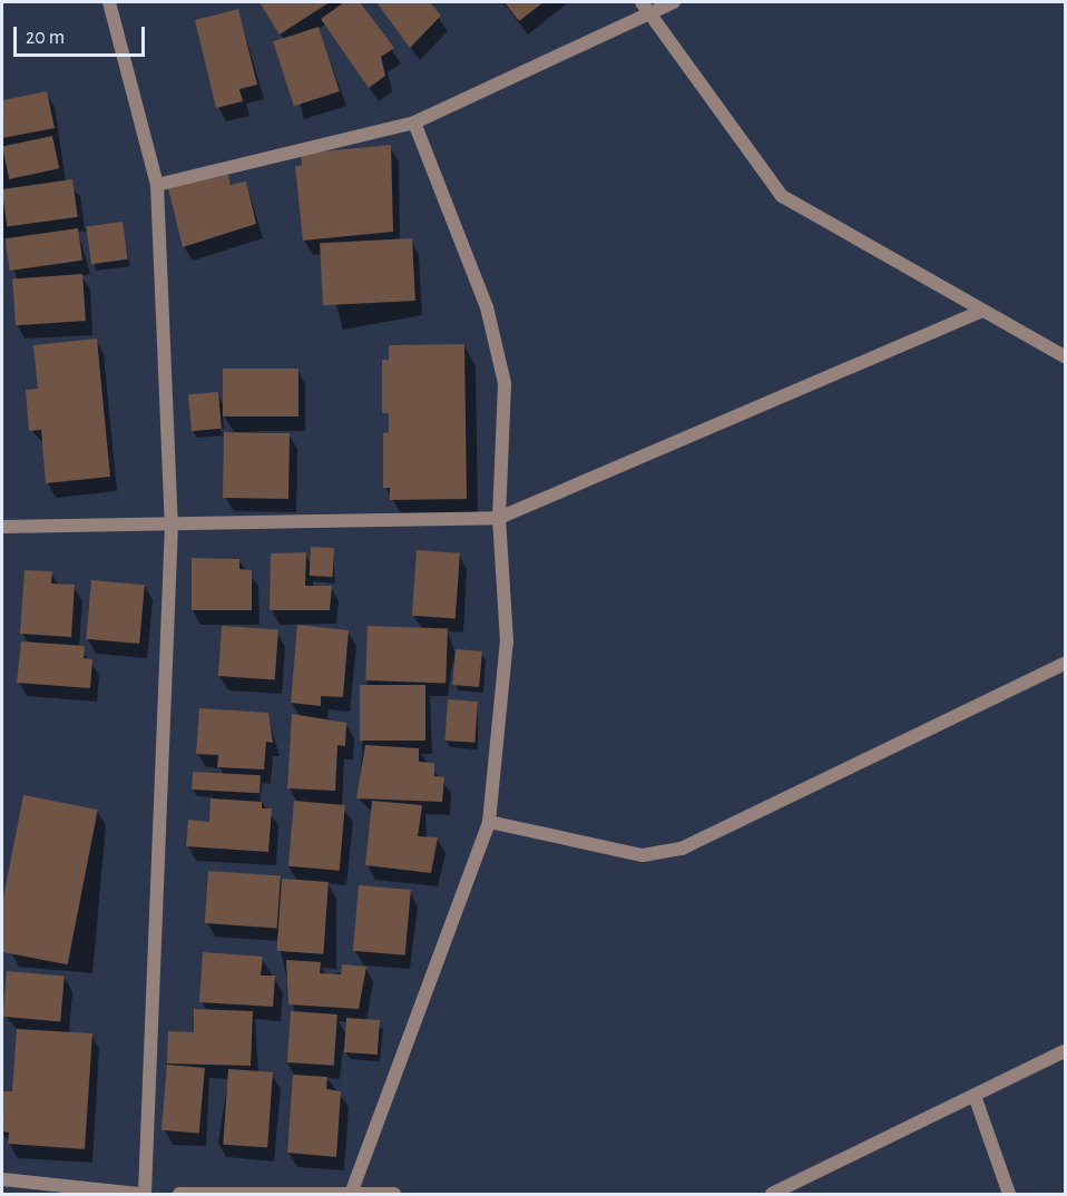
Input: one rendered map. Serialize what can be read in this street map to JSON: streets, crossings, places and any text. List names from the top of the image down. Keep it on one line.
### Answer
{"scale_bar":"20 m"}
